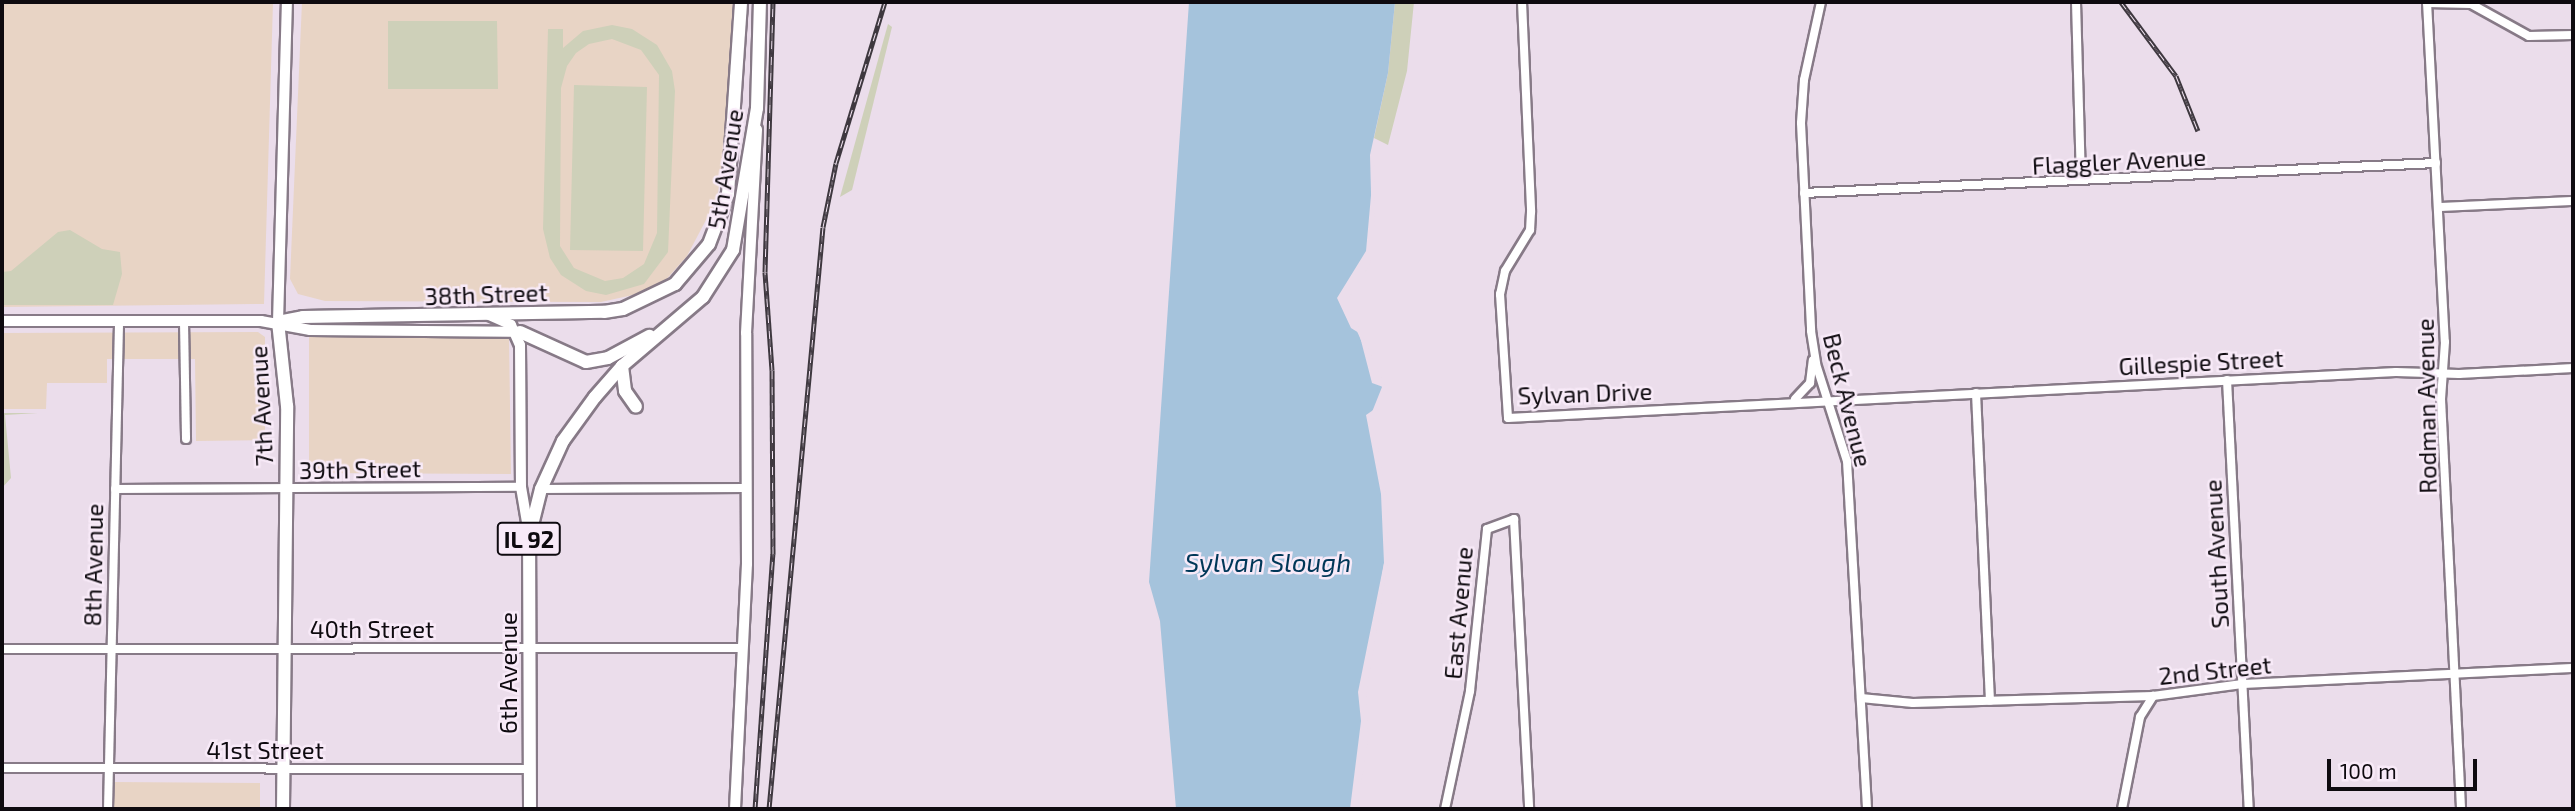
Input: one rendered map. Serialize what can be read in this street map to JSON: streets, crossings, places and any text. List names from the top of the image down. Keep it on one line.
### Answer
{"streets":{"main road":["5th Avenue","38th Street","7th Avenue","IL 92","6th Avenue"],"street":["Flaggler Avenue","Gillespie Street","Sylvan Drive","Beck Avenue","Rodman Avenue","39th Street","South Avenue","8th Avenue","East Avenue","40th Street","2nd Street","41st Street"]},"crossings":[["Flaggler Avenue","Beck Avenue"],["Flaggler Avenue","Rodman Avenue"],["5th Avenue","38th Street"],["5th Avenue","6th Avenue"],["38th Street","7th Avenue"],["38th Street","8th Avenue"],["38th Street","6th Avenue"],["Gillespie Street","Sylvan Drive"],["Gillespie Street","Beck Avenue"],["Gillespie Street","Rodman Avenue"],["Gillespie Street","South Avenue"],["Sylvan Drive","Beck Avenue"],["Beck Avenue","2nd Street"],["7th Avenue","39th Street"],["7th Avenue","40th Street"],["7th Avenue","41st Street"],["Rodman Avenue","2nd Street"],["39th Street","8th Avenue"],["39th Street","6th Avenue"],["South Avenue","2nd Street"],["8th Avenue","40th Street"],["8th Avenue","41st Street"],["40th Street","6th Avenue"],["6th Avenue","41st Street"]],"water":["Sylvan Slough"],"scale_bar":"100 m"}
